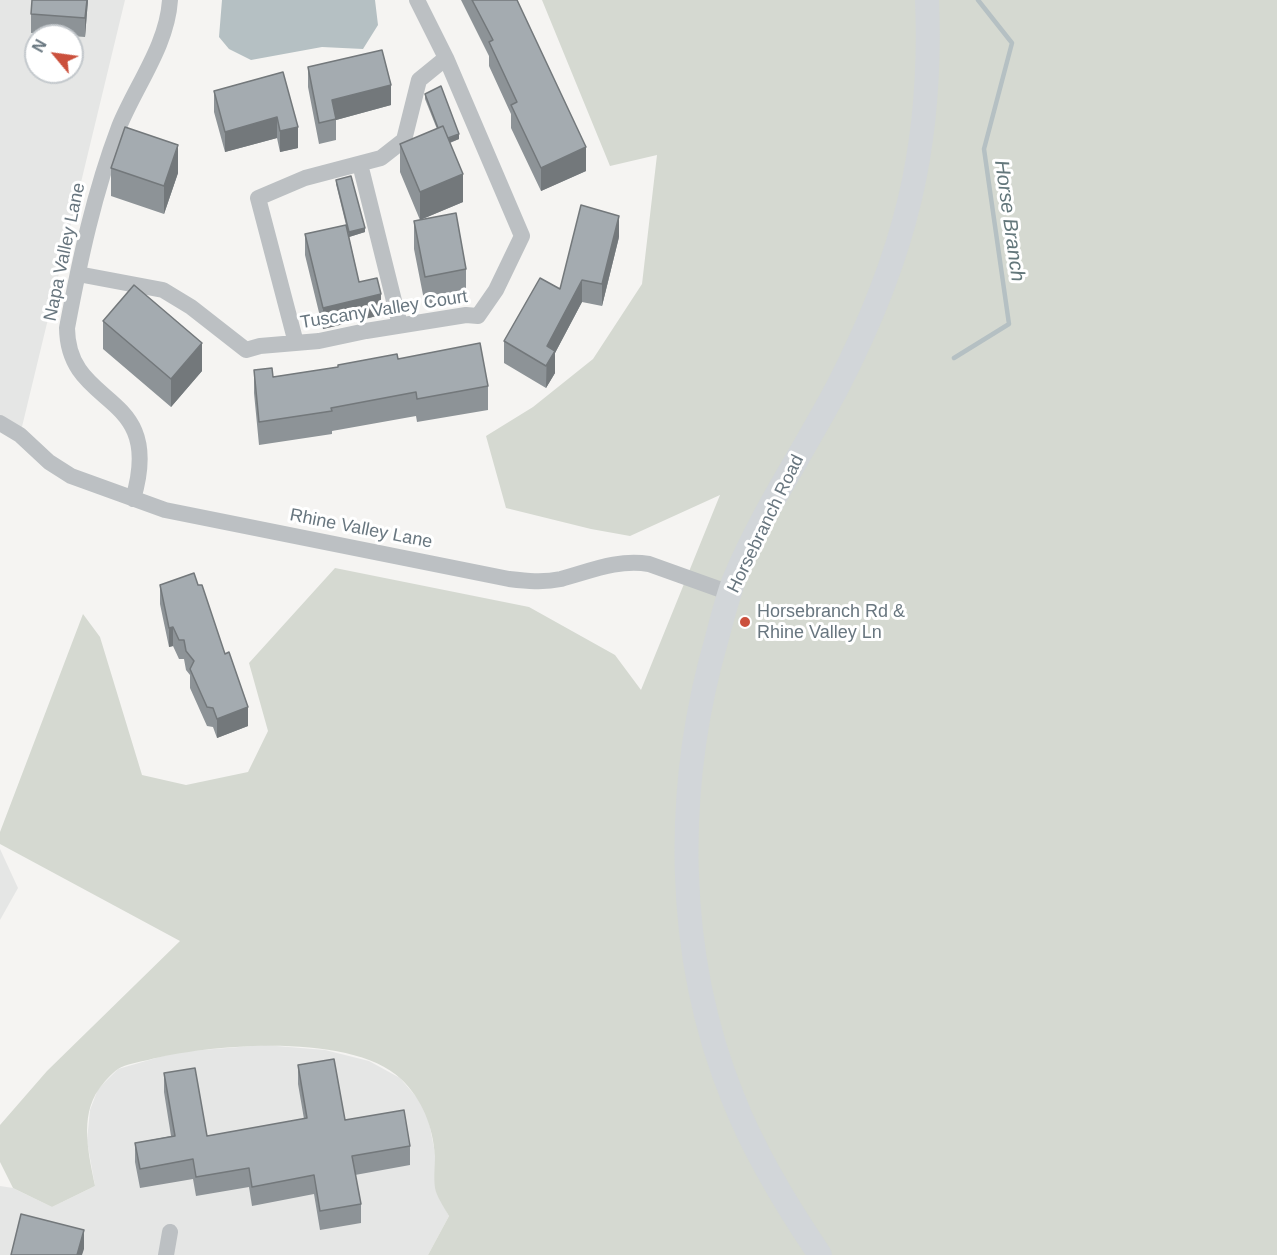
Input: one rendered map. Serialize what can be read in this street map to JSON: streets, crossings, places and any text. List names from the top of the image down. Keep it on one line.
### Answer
{"streets":{"street":["Napa Valley Lane","Tuscany Valley Court","Horsebranch Road","Rhine Valley Lane"]},"crossings":[["Napa Valley Lane","Tuscany Valley Court"],["Napa Valley Lane","Rhine Valley Lane"],["Horsebranch Road","Rhine Valley Lane"]],"water":["Horse Branch"],"places":["Horsebranch Rd & Rhine Valley Ln"],"north":"top left"}
